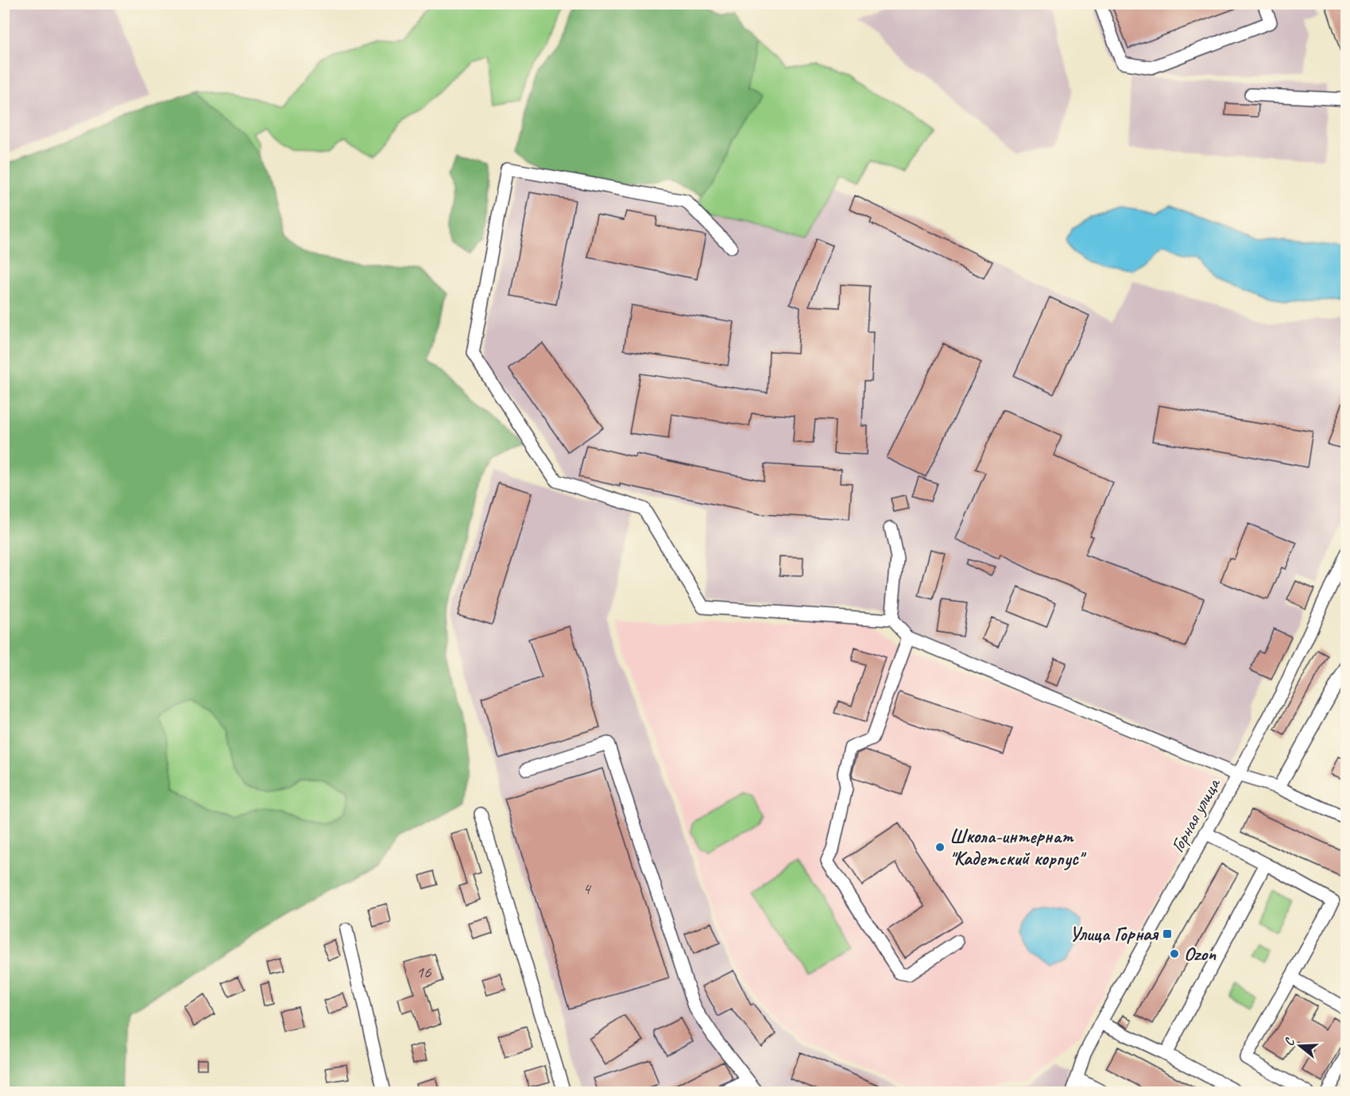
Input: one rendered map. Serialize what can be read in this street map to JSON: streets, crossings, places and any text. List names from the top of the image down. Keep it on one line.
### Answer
{"streets":{"street":["Горная улица"]},"places":{"other":["Школа-интернат \"Кадетский корпус\"","Ozon"],"transit":["Улица Горная"]},"house_numbers":["4","16"],"north":"left"}
